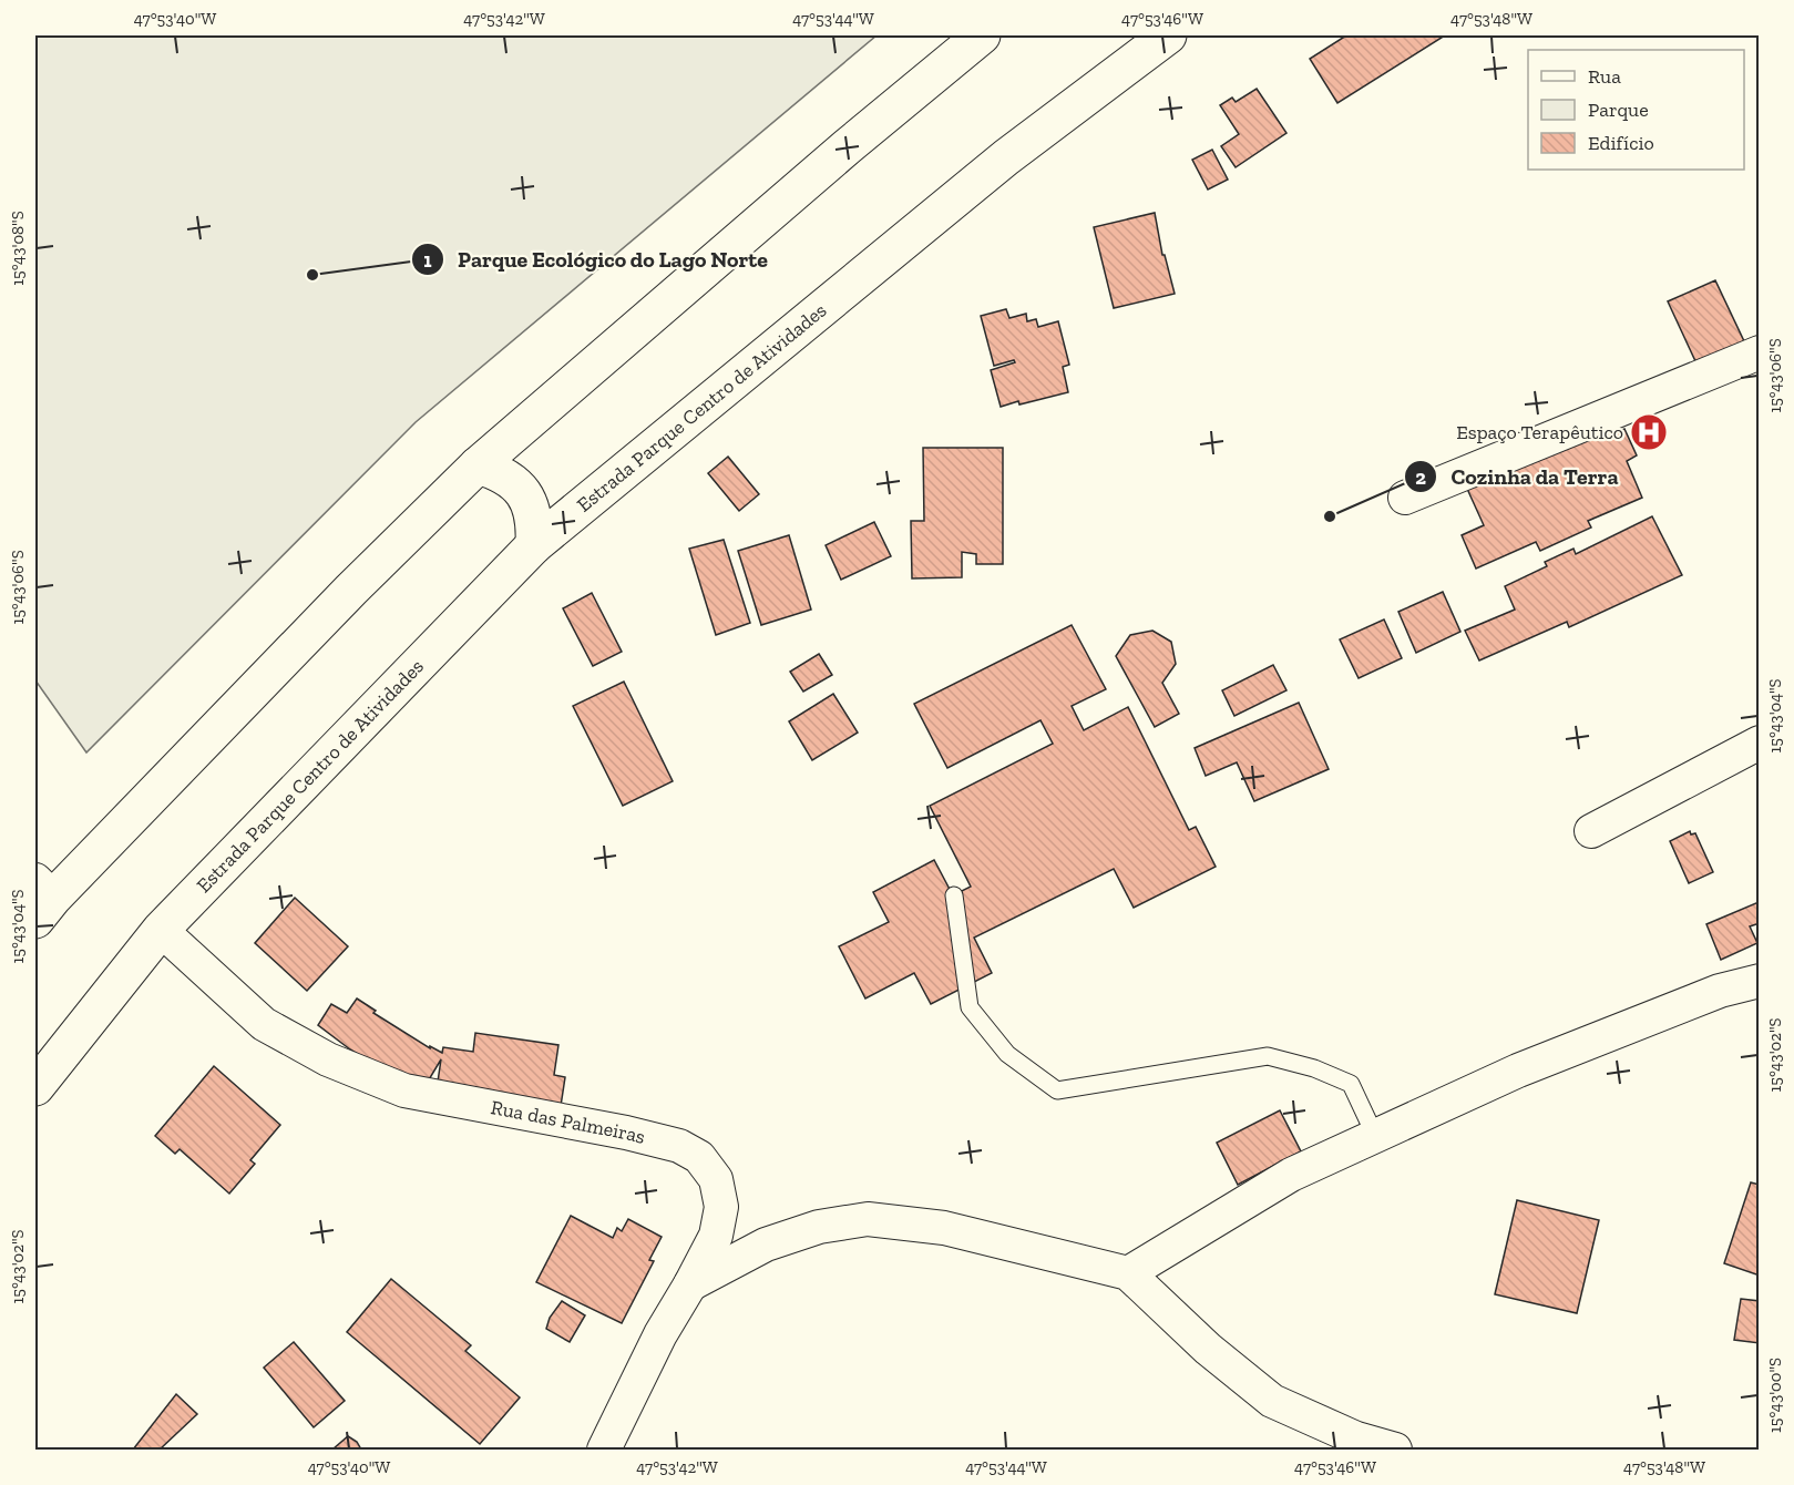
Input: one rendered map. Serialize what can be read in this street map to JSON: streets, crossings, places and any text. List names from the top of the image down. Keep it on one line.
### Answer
{"streets":{"main road":["Estrada Parque Centro de Atividades"],"street":["Rua das Palmeiras"]},"crossings":[["Estrada Parque Centro de Atividades","Rua das Palmeiras"]],"places":{"other":["Parque Ecológico do Lago Norte","Cozinha da Terra"],"hospital":["Espaço Terapêutico"]},"legend":["Rua","Parque","Edifício"],"coordinates":["47°53'40\"W","47°53'42\"W","47°53'44\"W","47°53'46\"W","47°53'48\"W","15°43'08\"S","15°43'06\"S","15°43'04\"S","15°43'02\"S","15°43'00\"S"]}
